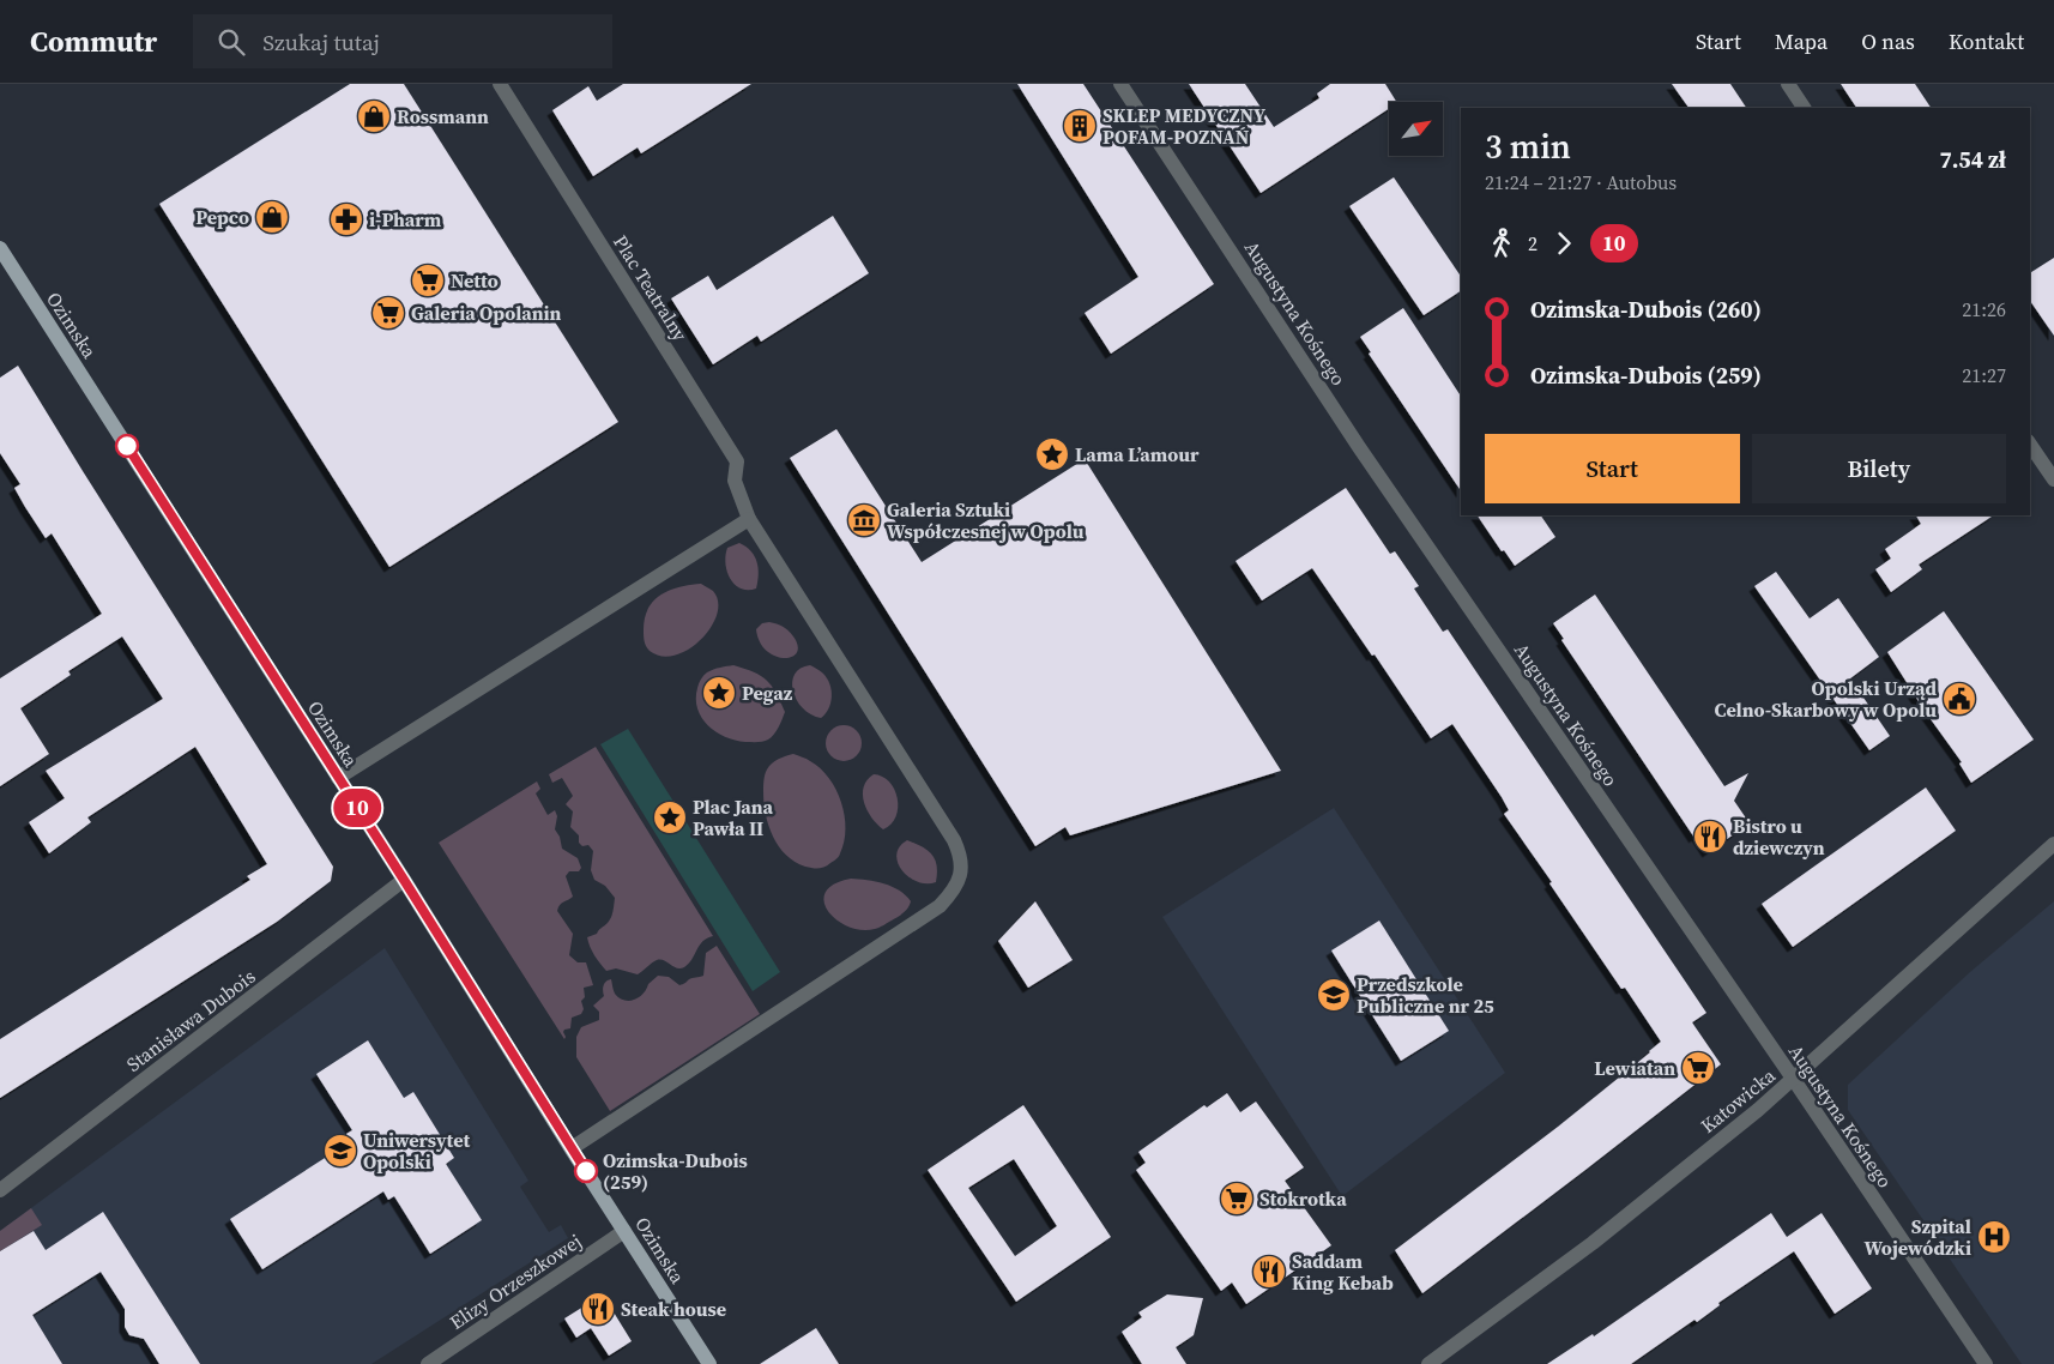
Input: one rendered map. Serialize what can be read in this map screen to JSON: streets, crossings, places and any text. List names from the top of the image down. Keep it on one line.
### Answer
{"streets":{"main road":["Ozimska"],"street":["Plac Teatralny","Augustyna Kośnego","Stanisława Dubois","Katowicka","Elizy Orzeszkowej"]},"crossings":[["Augustyna Kośnego","Katowicka"],["Ozimska","Stanisława Dubois"],["Ozimska","Elizy Orzeszkowej"]],"places":{"shop":["Rossmann","Pepco"],"building":["SKLEP MEDYCZNY POFAM-POZNAŃ"],"pharmacy":["i-Pharm"],"supermarket":["Netto","Galeria Opolanin","Lewiatan","Stokrotka"],"place":["Lama L’amour","Pegaz","Plac Jana Pawła II"],"museum":["Galeria Sztuki Współczesnej w Opolu"],"public building":["Opolski Urząd Celno-Skarbowy w Opolu"],"restaurant":["Bistro u dziewczyn","Saddam King Kebab","Steak house"],"school or university":["Przedszkole Publiczne nr 25","Uniwersytet Opolski"],"other":["Ozimska-Dubois (259)"],"hospital":["Szpital Wojewódzki"]},"lines":["bus line 10"],"north":"top right","page":{"header":"Commutr","search":"Szukaj tutaj","nav":["Start","Mapa","O nas","Kontakt"],"on_map":"10","heading":["3 min","21:24 – 21:27 · Autobus","7.54 zł"],"legs":["2","10"],"list":[{"name":"Ozimska-Dubois (260)","value":"21:26"},{"name":"Ozimska-Dubois (259)","value":"21:27"}],"buttons":["Start","Bilety"]}}
